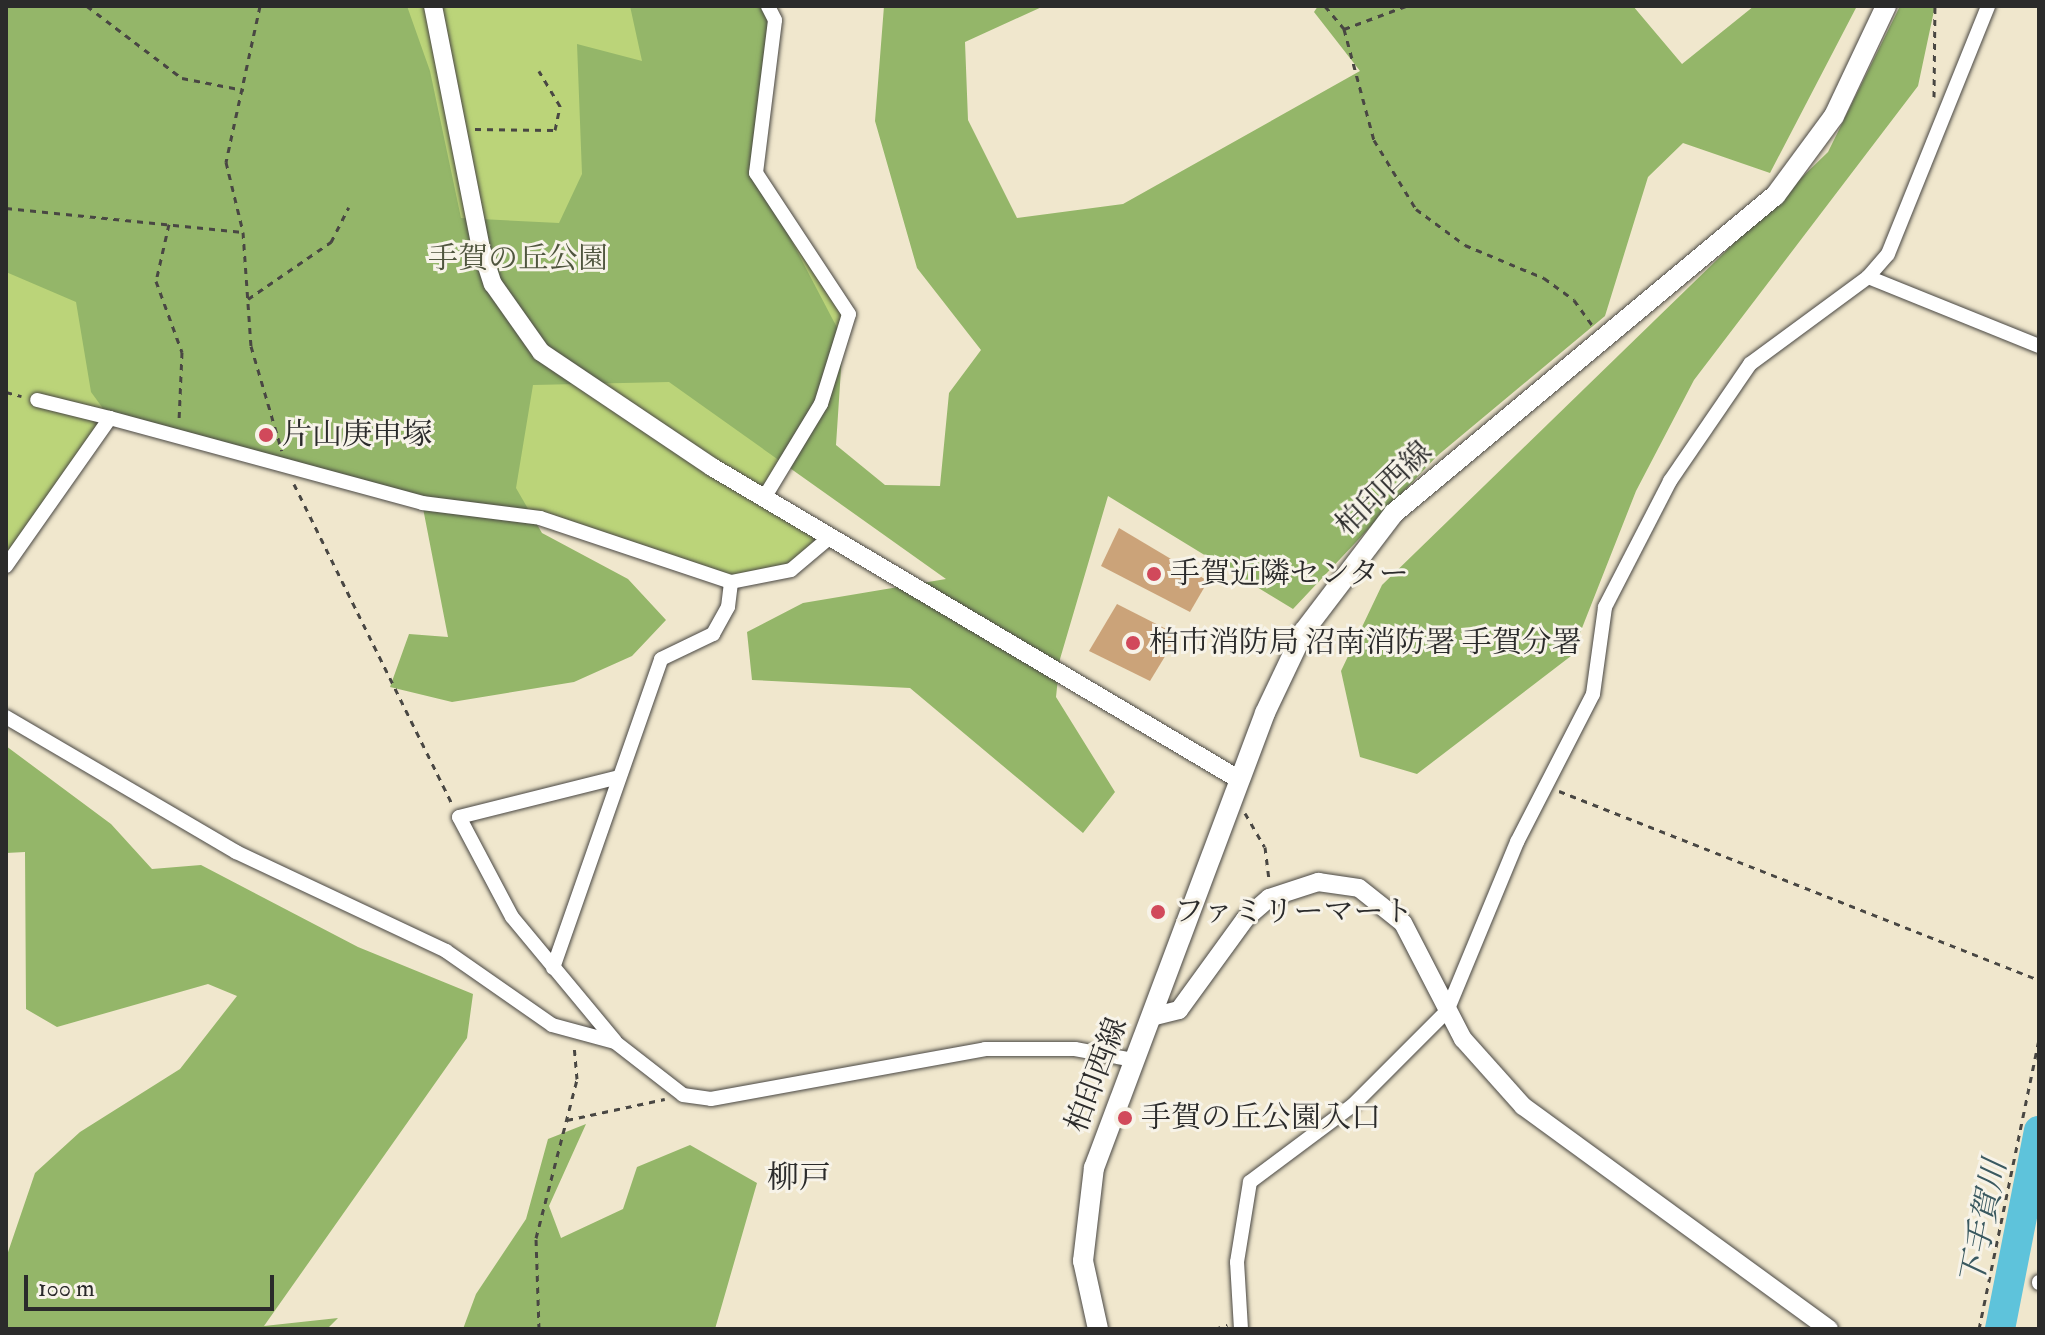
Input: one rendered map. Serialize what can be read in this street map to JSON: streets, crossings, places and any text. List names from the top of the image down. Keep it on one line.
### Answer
{"streets":{"main road":["柏印西線"]},"districts":["柳戸"],"water":["下手賀川"],"parks":["手賀の丘公園"],"places":["片山庚申塚","手賀近隣センター","柏市消防局 沼南消防署 手賀分署","ファミリーマート","手賀の丘公園入口"],"scale_bar":"100 m"}
